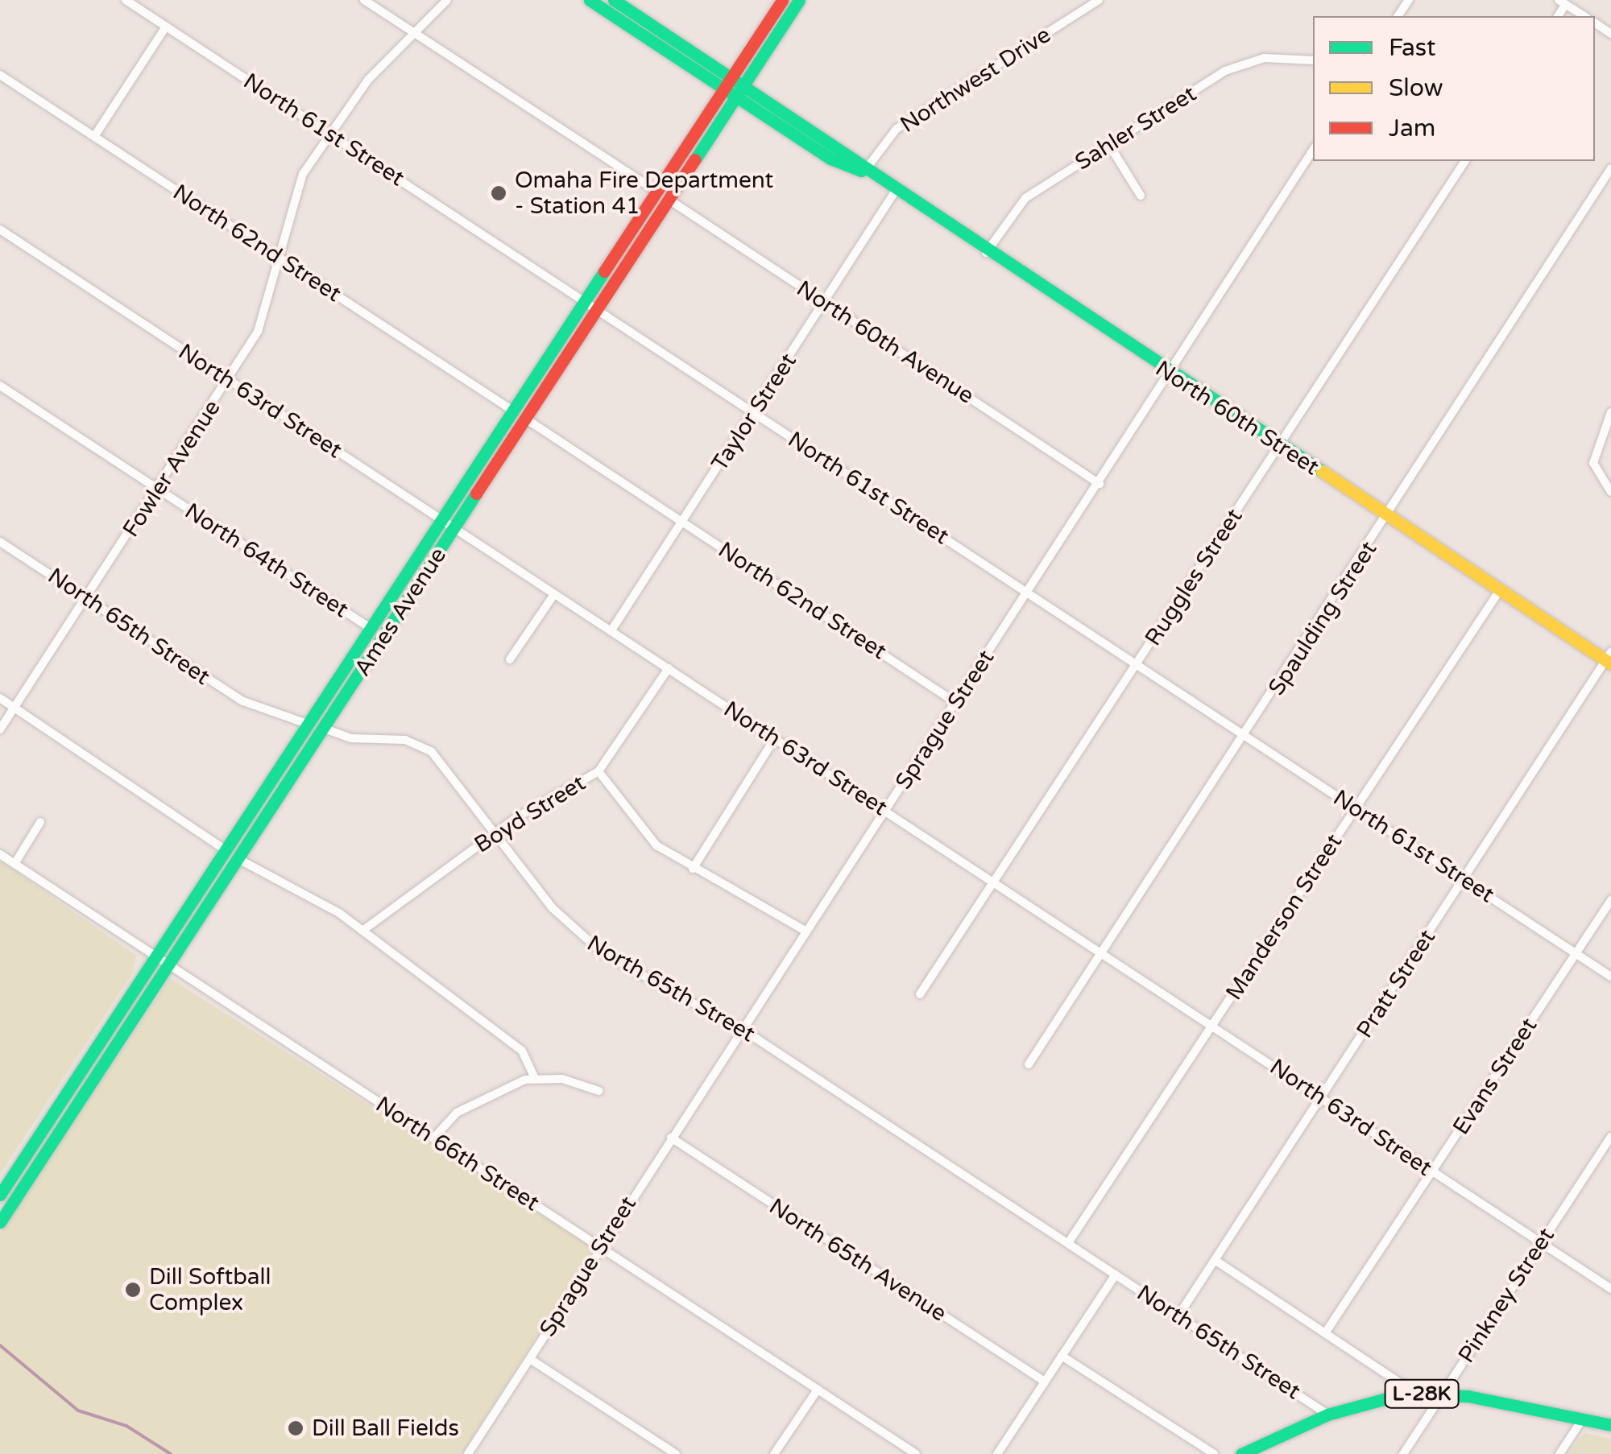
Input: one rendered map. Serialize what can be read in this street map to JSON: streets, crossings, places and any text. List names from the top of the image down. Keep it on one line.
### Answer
{"streets":{"main road":["North 60th Street","Ames Avenue","L-28K"],"street":["Northwest Drive","Sahler Street","North 61st Street","North 62nd Street","North 60th Avenue","North 63rd Street","Taylor Street","Fowler Avenue","North 64th Street","Ruggles Street","Spaulding Street","North 65th Street","Sprague Street","Boyd Street","Manderson Street","Pratt Street","Evans Street","North 66th Street","North 65th Avenue","Pinkney Street"]},"crossings":[["Northwest Drive","North 60th Street"],["Sahler Street","North 60th Street"],["North 61st Street","Taylor Street"],["North 61st Street","Fowler Avenue"],["North 61st Street","Ruggles Street"],["North 61st Street","Ames Avenue"],["North 61st Street","Spaulding Street"],["North 61st Street","Sprague Street"],["North 61st Street","Manderson Street"],["North 61st Street","Pratt Street"],["North 61st Street","Evans Street"],["North 62nd Street","Taylor Street"],["North 62nd Street","Fowler Avenue"],["North 62nd Street","Ames Avenue"],["North 62nd Street","Sprague Street"],["North 60th Avenue","Taylor Street"],["North 60th Avenue","Ames Avenue"],["North 60th Avenue","Sprague Street"],["North 63rd Street","Taylor Street"],["North 63rd Street","Fowler Avenue"],["North 63rd Street","Ruggles Street"],["North 63rd Street","Ames Avenue"],["North 63rd Street","Spaulding Street"],["North 63rd Street","Sprague Street"],["North 63rd Street","Boyd Street"],["North 63rd Street","Manderson Street"],["North 63rd Street","Pratt Street"],["North 63rd Street","Evans Street"],["North 63rd Street","Pinkney Street"],["Taylor Street","North 60th Street"],["North 60th Street","Ruggles Street"],["North 60th Street","Ames Avenue"],["North 60th Street","Spaulding Street"],["North 60th Street","Sprague Street"],["North 60th Street","Manderson Street"],["North 60th Street","Pratt Street"],["Fowler Avenue","North 64th Street"],["Fowler Avenue","North 65th Street"],["North 64th Street","Ames Avenue"],["Ames Avenue","North 65th Street"],["Ames Avenue","North 66th Street"],["North 65th Street","Sprague Street"],["North 65th Street","Boyd Street"],["North 65th Street","Manderson Street"],["North 65th Street","Pratt Street"],["North 65th Street","L-28K"],["Sprague Street","North 66th Street"],["Sprague Street","North 65th Avenue"],["Pinkney Street","L-28K"]],"places":["Omaha Fire Department - Station 41","Dill Softball Complex","Dill Ball Fields"],"legend":["Fast","Slow","Jam"]}
